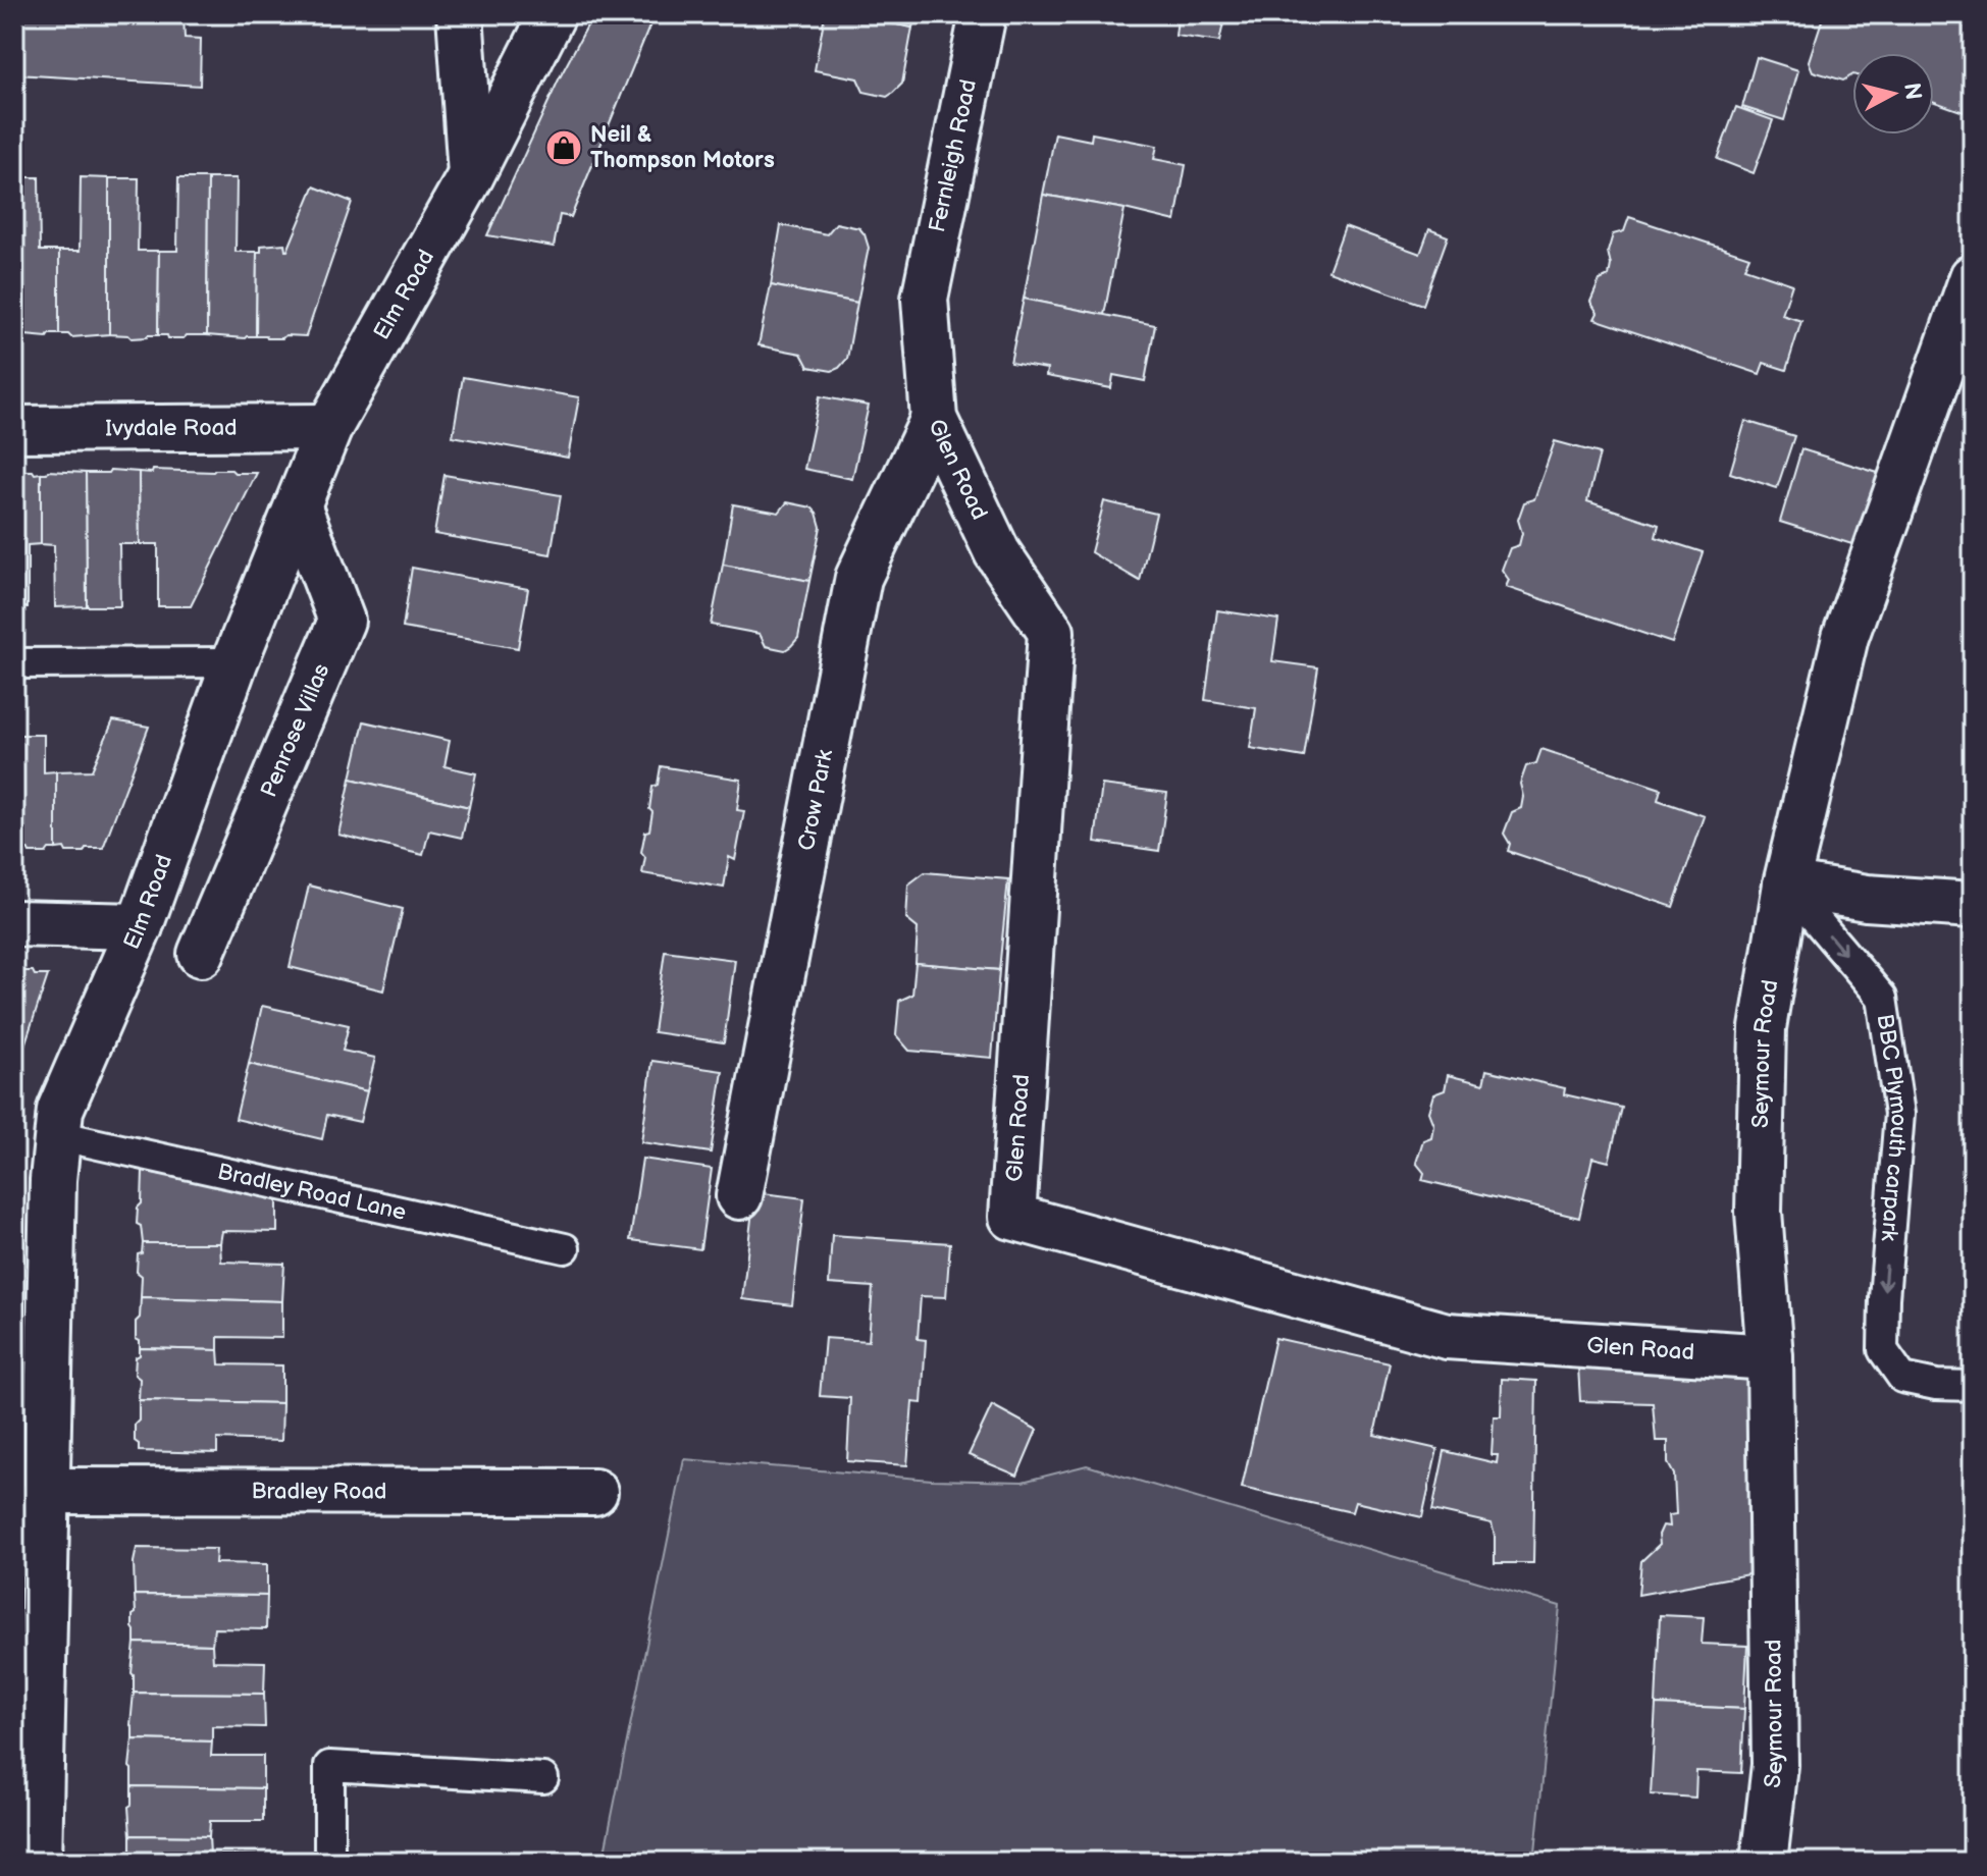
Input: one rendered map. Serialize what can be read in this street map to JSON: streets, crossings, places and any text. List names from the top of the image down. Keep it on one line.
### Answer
{"streets":{"street":["Fernleigh Road","Elm Road","Ivydale Road","Glen Road","Penrose Villas","Crow Park","Seymour Road","Bradley Road"],"lane":["BBC Plymouth carpark","Bradley Road Lane"]},"crossings":[["Fernleigh Road","Glen Road"],["Elm Road","Ivydale Road"],["Elm Road","Penrose Villas"],["Elm Road","Bradley Road Lane"],["Elm Road","Bradley Road"],["Glen Road","Crow Park"],["Glen Road","Seymour Road"],["Seymour Road","BBC Plymouth carpark"]],"one_way":["BBC Plymouth carpark"],"places":{"shop":["Neil & Thompson Motors"]},"north":"right"}
